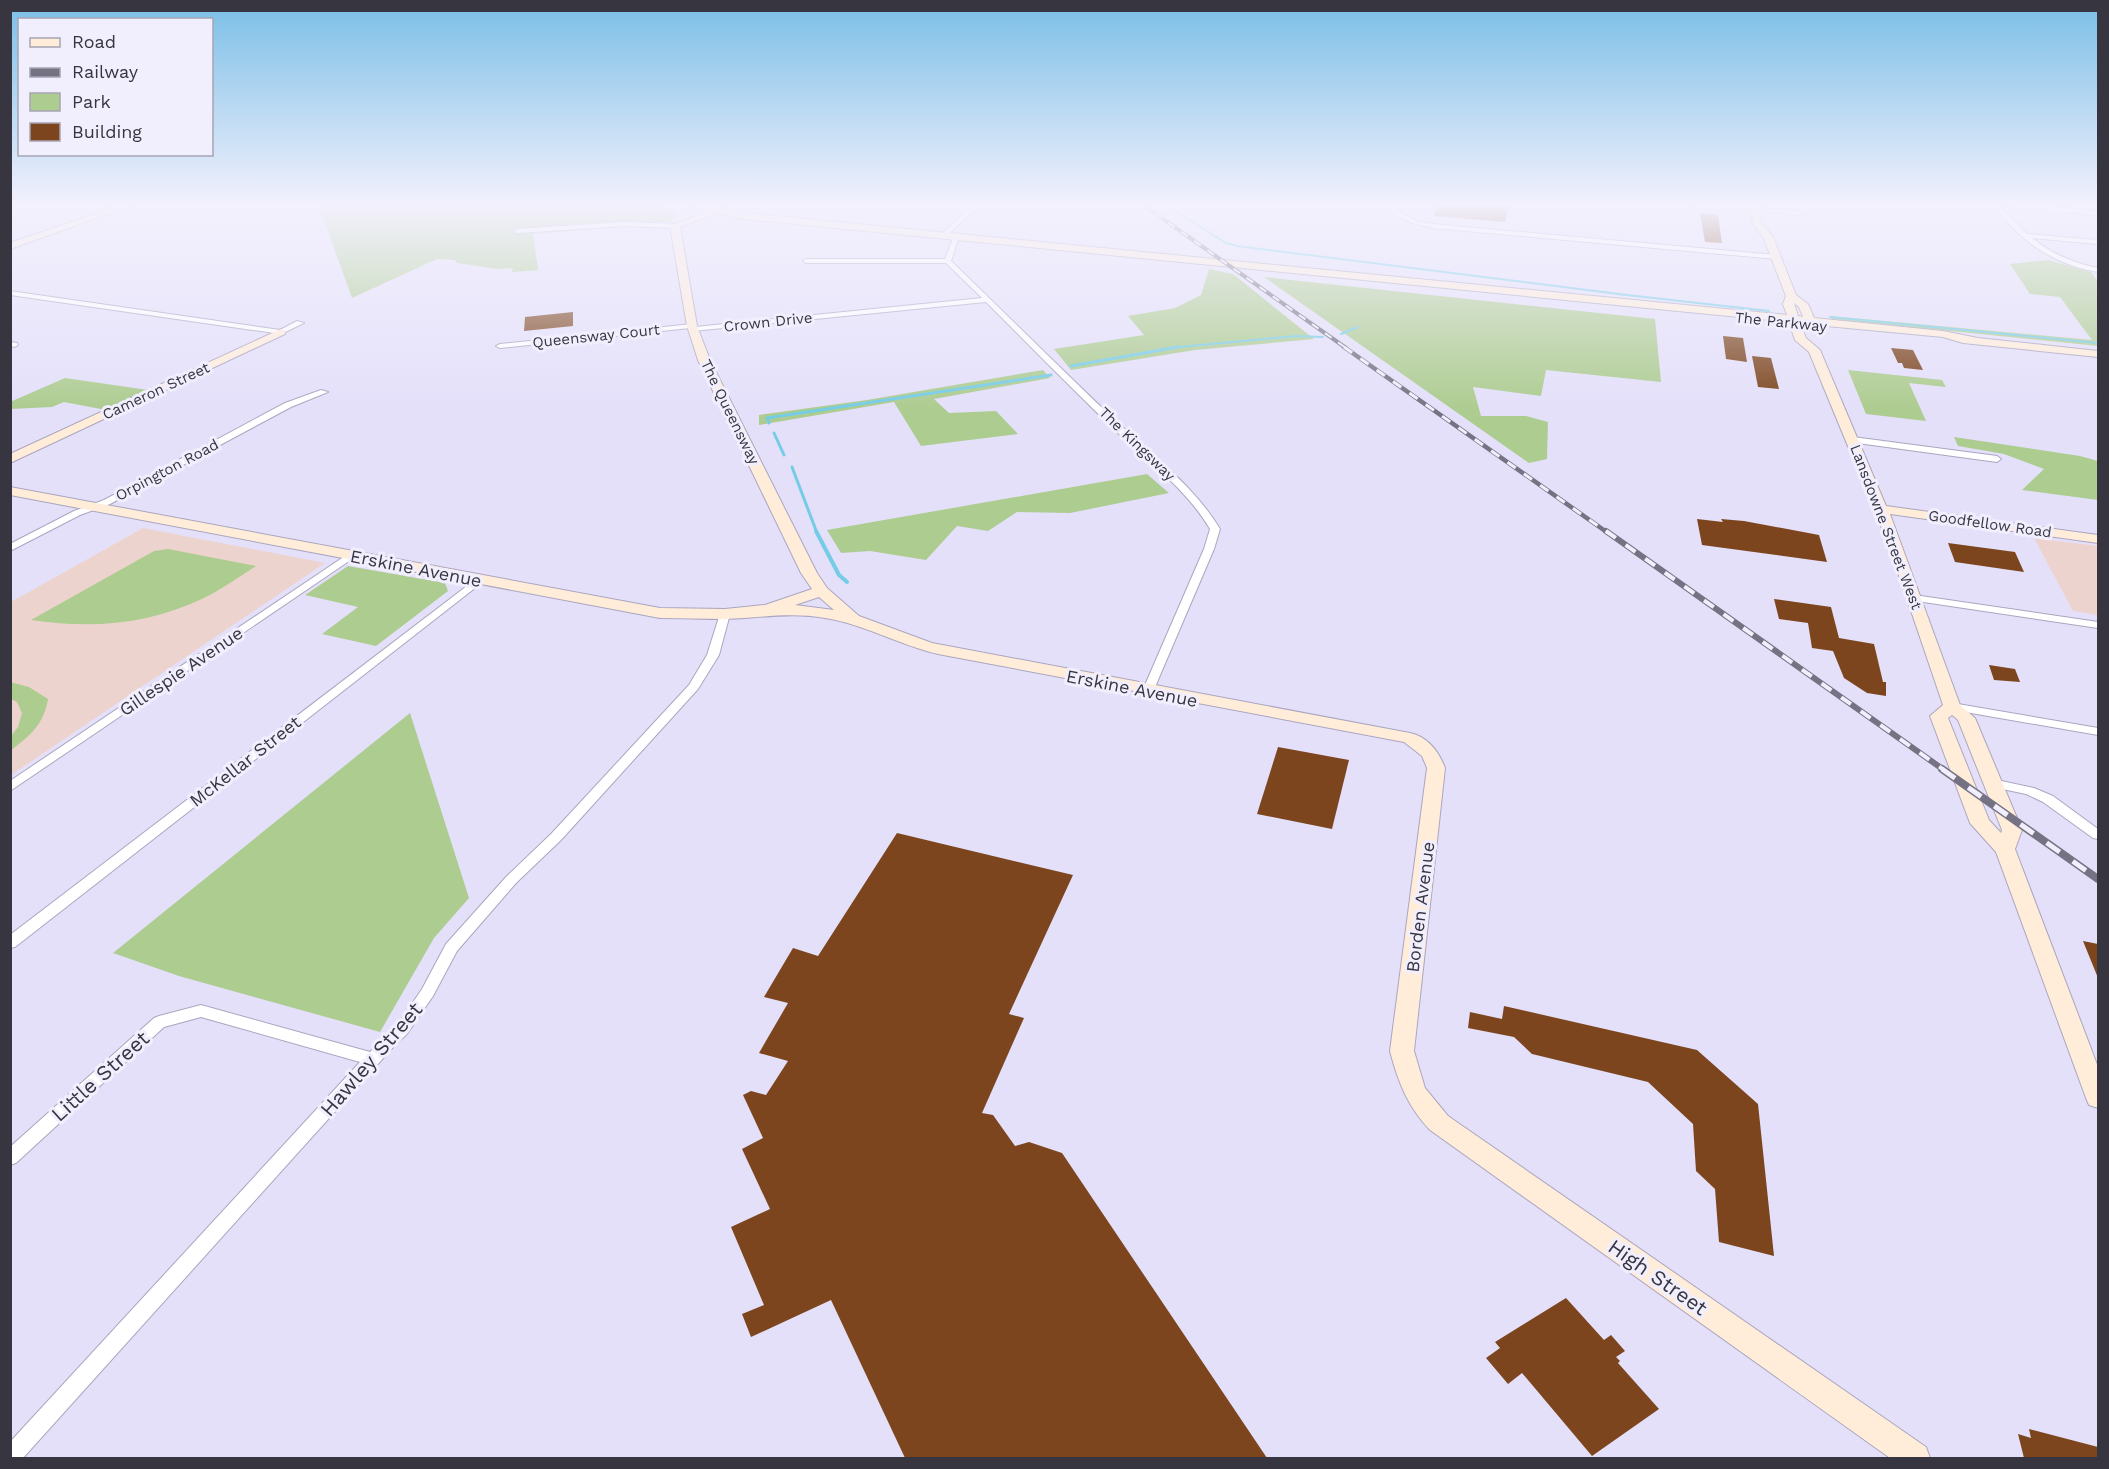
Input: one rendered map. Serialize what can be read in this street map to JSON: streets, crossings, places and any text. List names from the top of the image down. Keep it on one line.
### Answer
{"streets":{"main road":["The Parkway","Cameron Street","The Queensway","Goodfellow Road","Lansdowne Street West","Erskine Avenue","Borden Avenue","High Street"],"street":["Crown Drive","Queensway Court","The Kingsway","Orpington Road","Gillespie Avenue","McKellar Street","Hawley Street","Little Street"]},"crossings":[["Crown Drive","Queensway Court"],["Crown Drive","The Queensway"],["Crown Drive","The Kingsway"],["The Parkway","Lansdowne Street West"],["Queensway Court","The Queensway"],["The Queensway","Erskine Avenue"],["The Kingsway","Erskine Avenue"],["Orpington Road","Erskine Avenue"],["Goodfellow Road","Lansdowne Street West"],["Erskine Avenue","Gillespie Avenue"],["Erskine Avenue","McKellar Street"],["Erskine Avenue","Borden Avenue"],["Erskine Avenue","Hawley Street"],["Borden Avenue","High Street"],["Hawley Street","Little Street"]],"legend":["Road","Railway","Park","Building"]}
